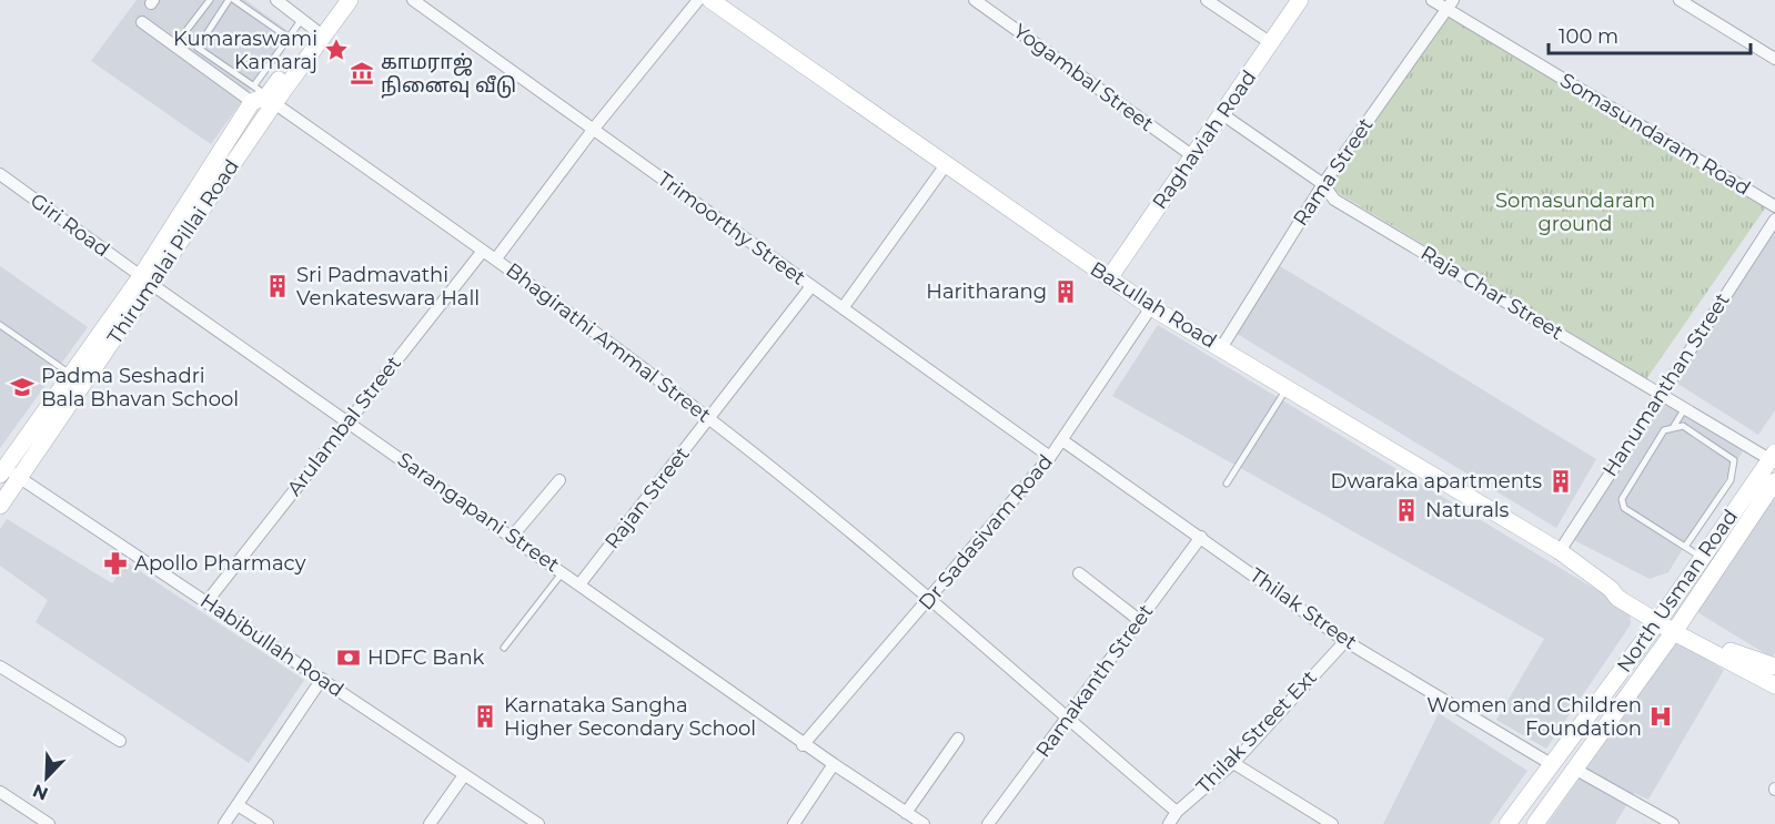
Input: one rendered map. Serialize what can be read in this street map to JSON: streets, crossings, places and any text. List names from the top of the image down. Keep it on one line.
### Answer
{"streets":{"main road":["Raghaviah Road","Thirumalai Pillai Road","Bazullah Road","North Usman Road"],"street":["Yogambal Street","Somasundaram Road","Rama Street","Giri Road","Trimoorthy Street","Raja Char Street","Bhagirathi Ammal Street","Hanumanthan Street","Arulambal Street","Rajan Street","Sarangapani Street","Dr Sadasivam Road","Thilak Street","Habibullah Road","Ramakanth Street","Thilak Street Ext"]},"crossings":[["Yogambal Street","Raghaviah Road"],["Somasundaram Road","Rama Street"],["Raghaviah Road","Raja Char Street"],["Raghaviah Road","Bazullah Road"],["Rama Street","Raja Char Street"],["Rama Street","Bazullah Road"],["Giri Road","Thirumalai Pillai Road"],["Giri Road","Sarangapani Street"],["Trimoorthy Street","Rajan Street"],["Trimoorthy Street","Dr Sadasivam Road"],["Thirumalai Pillai Road","Bhagirathi Ammal Street"],["Thirumalai Pillai Road","Sarangapani Street"],["Thirumalai Pillai Road","Habibullah Road"],["Raja Char Street","Hanumanthan Street"],["Raja Char Street","North Usman Road"],["Bazullah Road","Hanumanthan Street"],["Bazullah Road","Dr Sadasivam Road"],["Bazullah Road","North Usman Road"],["Bhagirathi Ammal Street","Arulambal Street"],["Bhagirathi Ammal Street","Rajan Street"],["Bhagirathi Ammal Street","Dr Sadasivam Road"],["Bhagirathi Ammal Street","Ramakanth Street"],["Bhagirathi Ammal Street","Thilak Street Ext"],["Arulambal Street","Sarangapani Street"],["Arulambal Street","Habibullah Road"],["Rajan Street","Sarangapani Street"],["Sarangapani Street","Dr Sadasivam Road"],["Dr Sadasivam Road","Thilak Street"],["North Usman Road","Thilak Street"],["Thilak Street","Ramakanth Street"],["Thilak Street","Thilak Street Ext"]],"parks":["Somasundaram ground"],"places":{"place":["Kumaraswami Kamaraj"],"museum":["காமராஜ் நினைவு வீடு"],"building":["Sri Padmavathi Venkateswara Hall","Haritharang","Dwaraka apartments","Naturals","Karnataka Sangha Higher Secondary School"],"school or university":["Padma Seshadri Bala Bhavan School"],"pharmacy":["Apollo Pharmacy"],"bank":["HDFC Bank"],"hospital":["Women and Children Foundation"]},"scale_bar":"100 m","north":"bottom left"}
